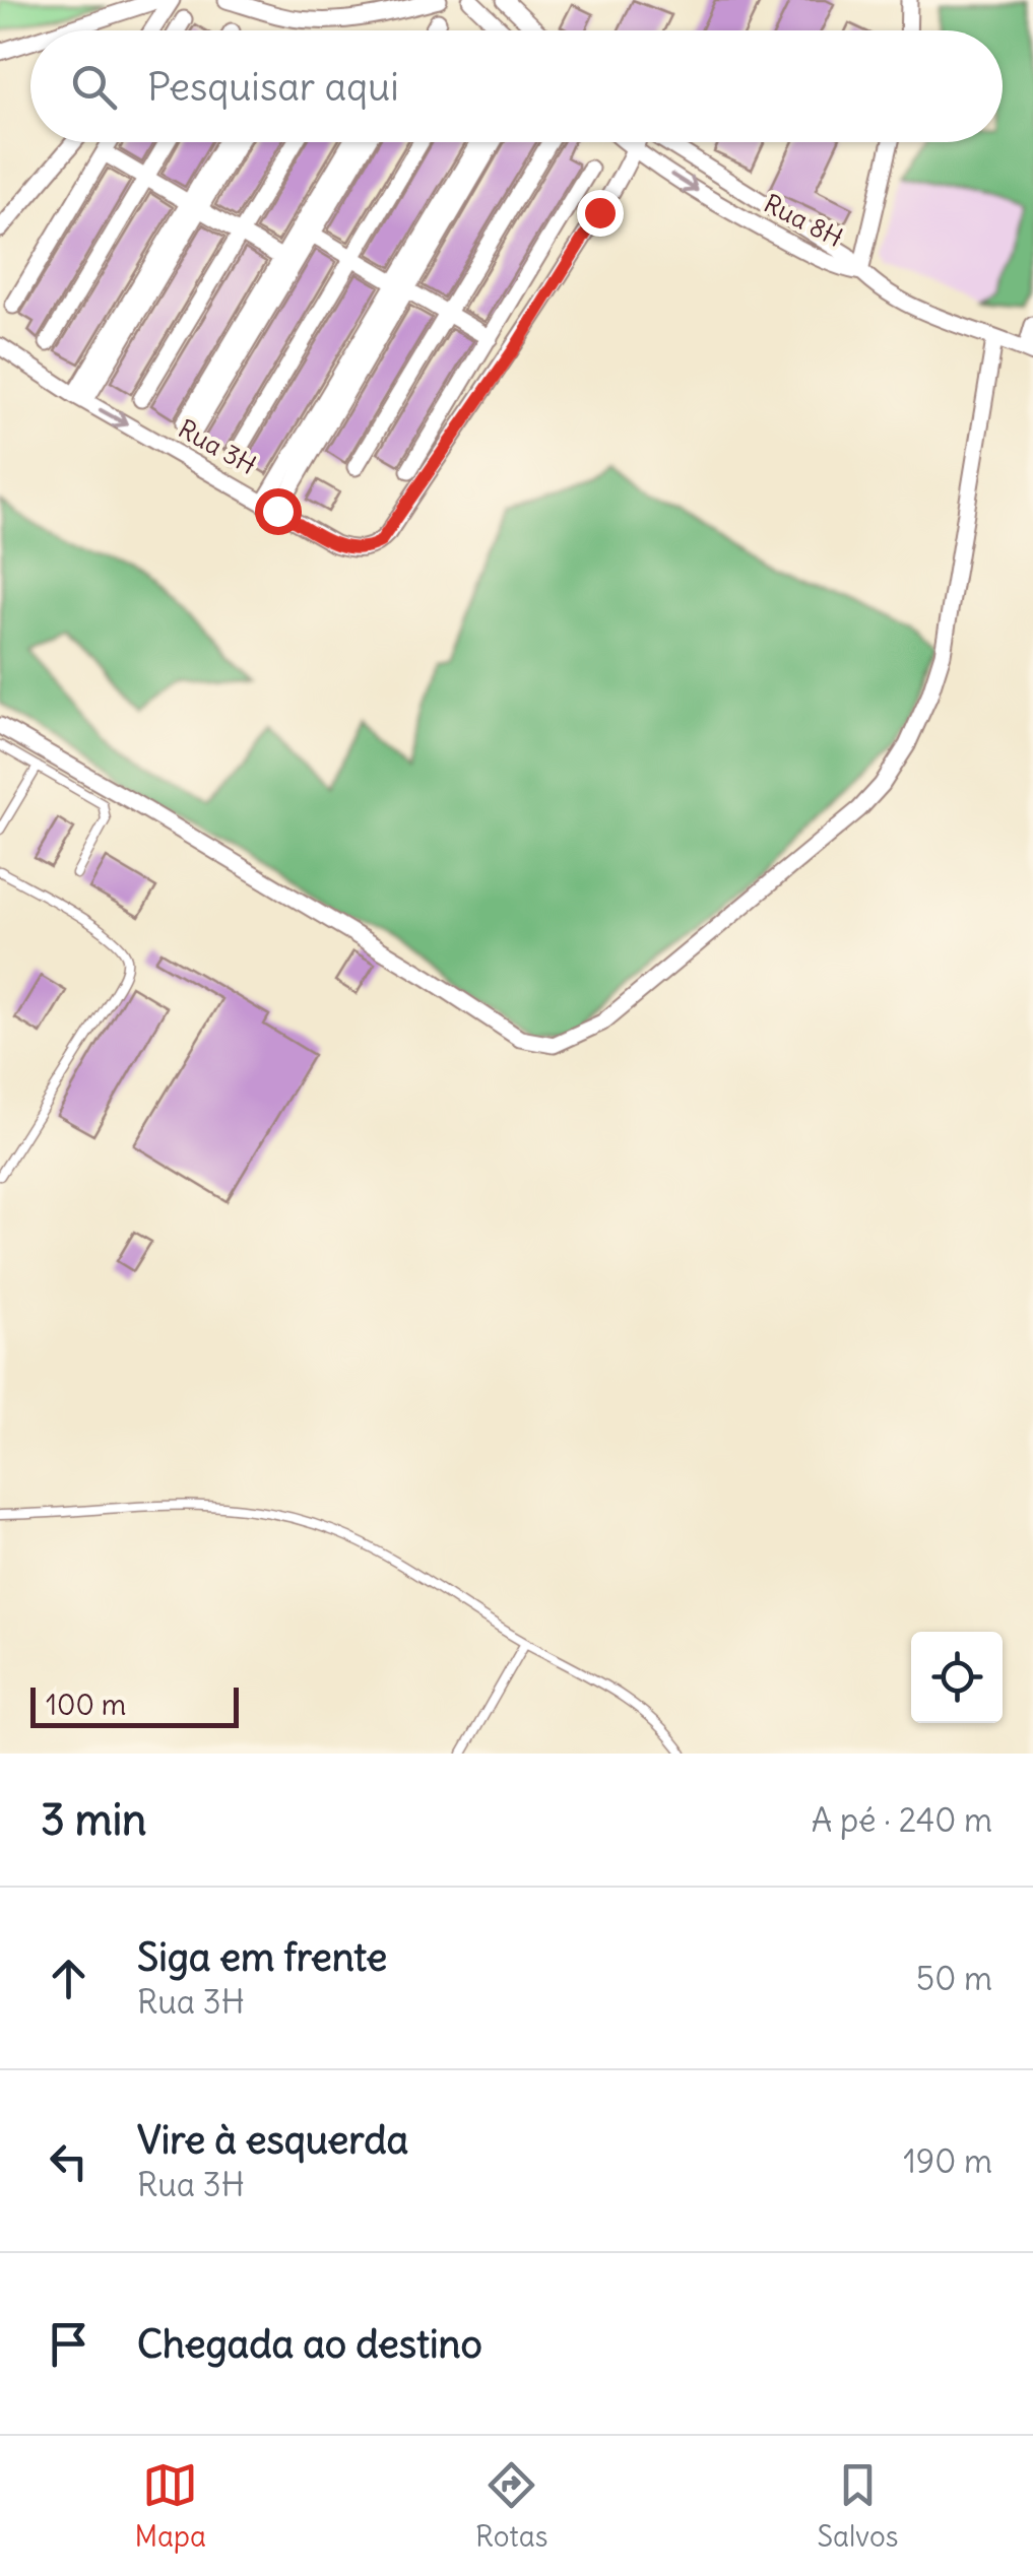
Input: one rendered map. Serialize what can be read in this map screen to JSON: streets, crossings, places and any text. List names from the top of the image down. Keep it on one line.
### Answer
{"streets":{"street":["Rua 8H","Rua 3H"]},"crossings":[["Rua 8H","Rua 3H"]],"scale_bar":"100 m","page":{"search":"Pesquisar aqui","scale":"100 m","heading":["3 min","A pé · 240 m"],"list":[["Siga em frente","Rua 3H","50 m"],["Vire à esquerda","Rua 3H","190 m"],"Chegada ao destino"],"nav":["Mapa","Rotas","Salvos"]}}
